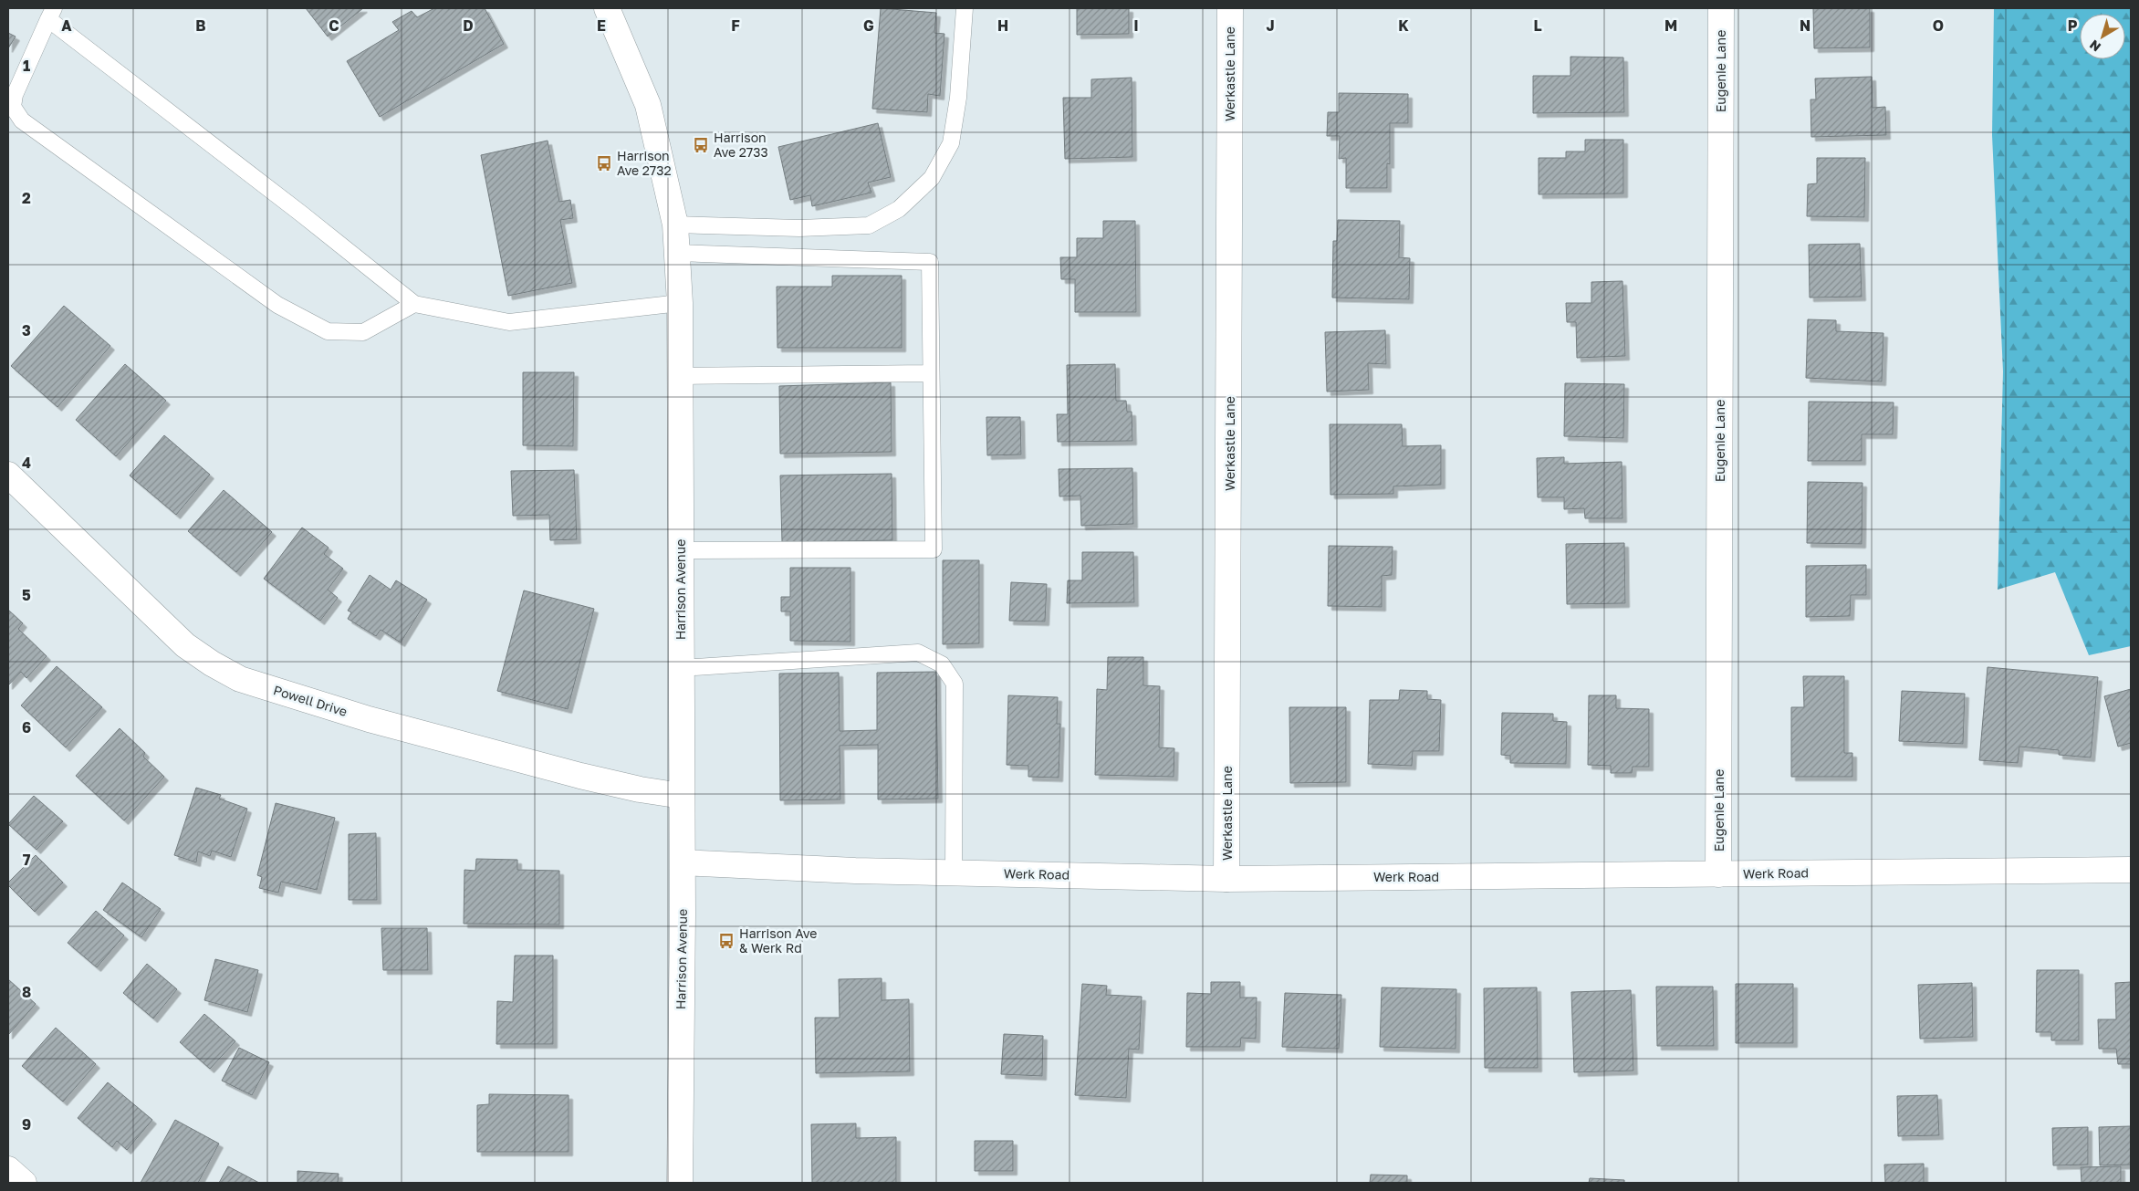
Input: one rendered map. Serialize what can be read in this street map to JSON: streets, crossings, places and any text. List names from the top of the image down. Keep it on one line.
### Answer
{"streets":{"street":["Eugenie Lane","Werkastle Lane","Harrison Avenue","Powell Drive","Werk Road"]},"crossings":[["Eugenie Lane","Werk Road"],["Werkastle Lane","Werk Road"],["Harrison Avenue","Powell Drive"],["Harrison Avenue","Werk Road"]],"places":{"bus stop":["Harrison Ave 2733","Harrison Ave 2732","Harrison Ave & Werk Rd"]},"north":"bottom left","grid":{"columns":["A","B","C","D","E","F","G","H","I","J","K","L","M","N","O","P"],"rows":["1","2","3","4","5","6","7","8","9"]}}
